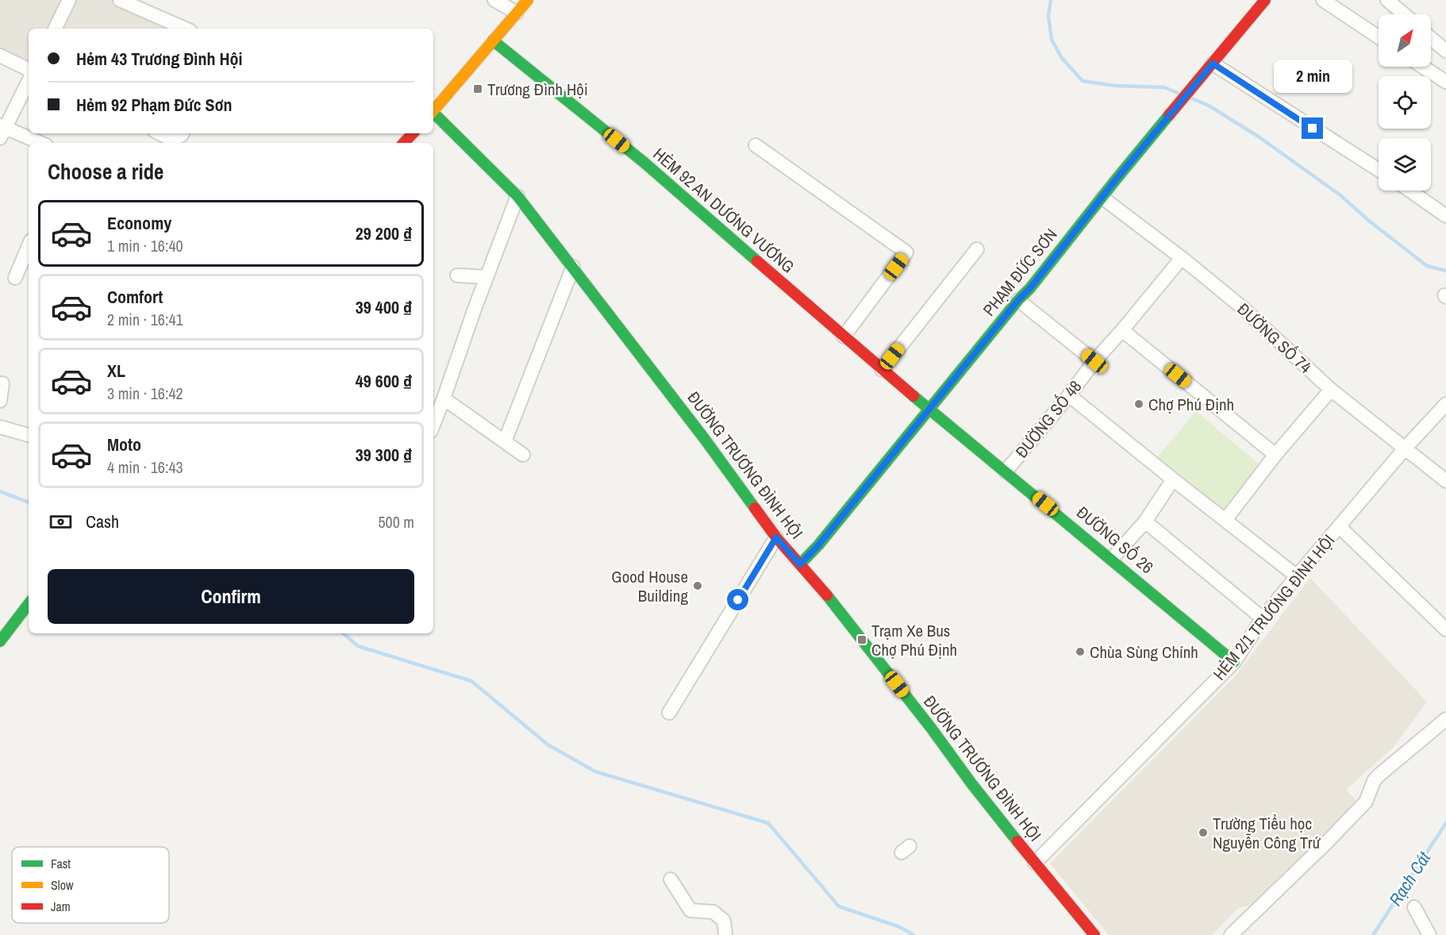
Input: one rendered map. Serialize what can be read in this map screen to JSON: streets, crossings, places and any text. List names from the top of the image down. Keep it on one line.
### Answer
{"streets":{"street":["HẺM 92 AN DƯƠNG VƯƠNG","PHẠM ĐỨC SƠN","ĐƯỜNG SỐ 74","ĐƯỜNG SỐ 48","ĐƯỜNG TRƯƠNG ĐÌNH HỘI","ĐƯỜNG SỐ 26","HẺM 2/1 TRƯƠNG ĐÌNH HỘI"]},"crossings":[["HẺM 92 AN DƯƠNG VƯƠNG","PHẠM ĐỨC SƠN"],["HẺM 92 AN DƯƠNG VƯƠNG","ĐƯỜNG SỐ 26"],["PHẠM ĐỨC SƠN","ĐƯỜNG SỐ 74"],["PHẠM ĐỨC SƠN","ĐƯỜNG TRƯƠNG ĐÌNH HỘI"],["PHẠM ĐỨC SƠN","ĐƯỜNG SỐ 26"],["ĐƯỜNG SỐ 74","ĐƯỜNG SỐ 48"],["ĐƯỜNG SỐ 74","HẺM 2/1 TRƯƠNG ĐÌNH HỘI"],["ĐƯỜNG SỐ 48","ĐƯỜNG SỐ 26"],["ĐƯỜNG TRƯƠNG ĐÌNH HỘI","HẺM 2/1 TRƯƠNG ĐÌNH HỘI"],["ĐƯỜNG SỐ 26","HẺM 2/1 TRƯƠNG ĐÌNH HỘI"]],"water":["Rạch Cát"],"places":{"transit":["Trương Đình Hội","Trạm Xe Bus Chợ Phú Định"],"other":["Chợ Phú Định","Good House Building","Chùa Sùng Chính","Trường Tiểu học Nguyễn Công Trứ"]},"legend":["Fast","Slow","Jam"],"north":"top right","page":{"banner":["Hẻm 43 Trương Đình Hội","Hẻm 92 Phạm Đức Sơn"],"bubble":"2 min","heading":"Choose a ride","list":[{"name":"Economy","note":"1 min · 16:40","value":"29 200 ₫"},{"name":"Comfort","note":"2 min · 16:41","value":"39 400 ₫"},{"name":"XL","note":"3 min · 16:42","value":"49 600 ₫"},{"name":"Moto","note":"4 min · 16:43","value":"39 300 ₫"}],"pay":["Cash","500 m"],"buttons":"Confirm"}}
